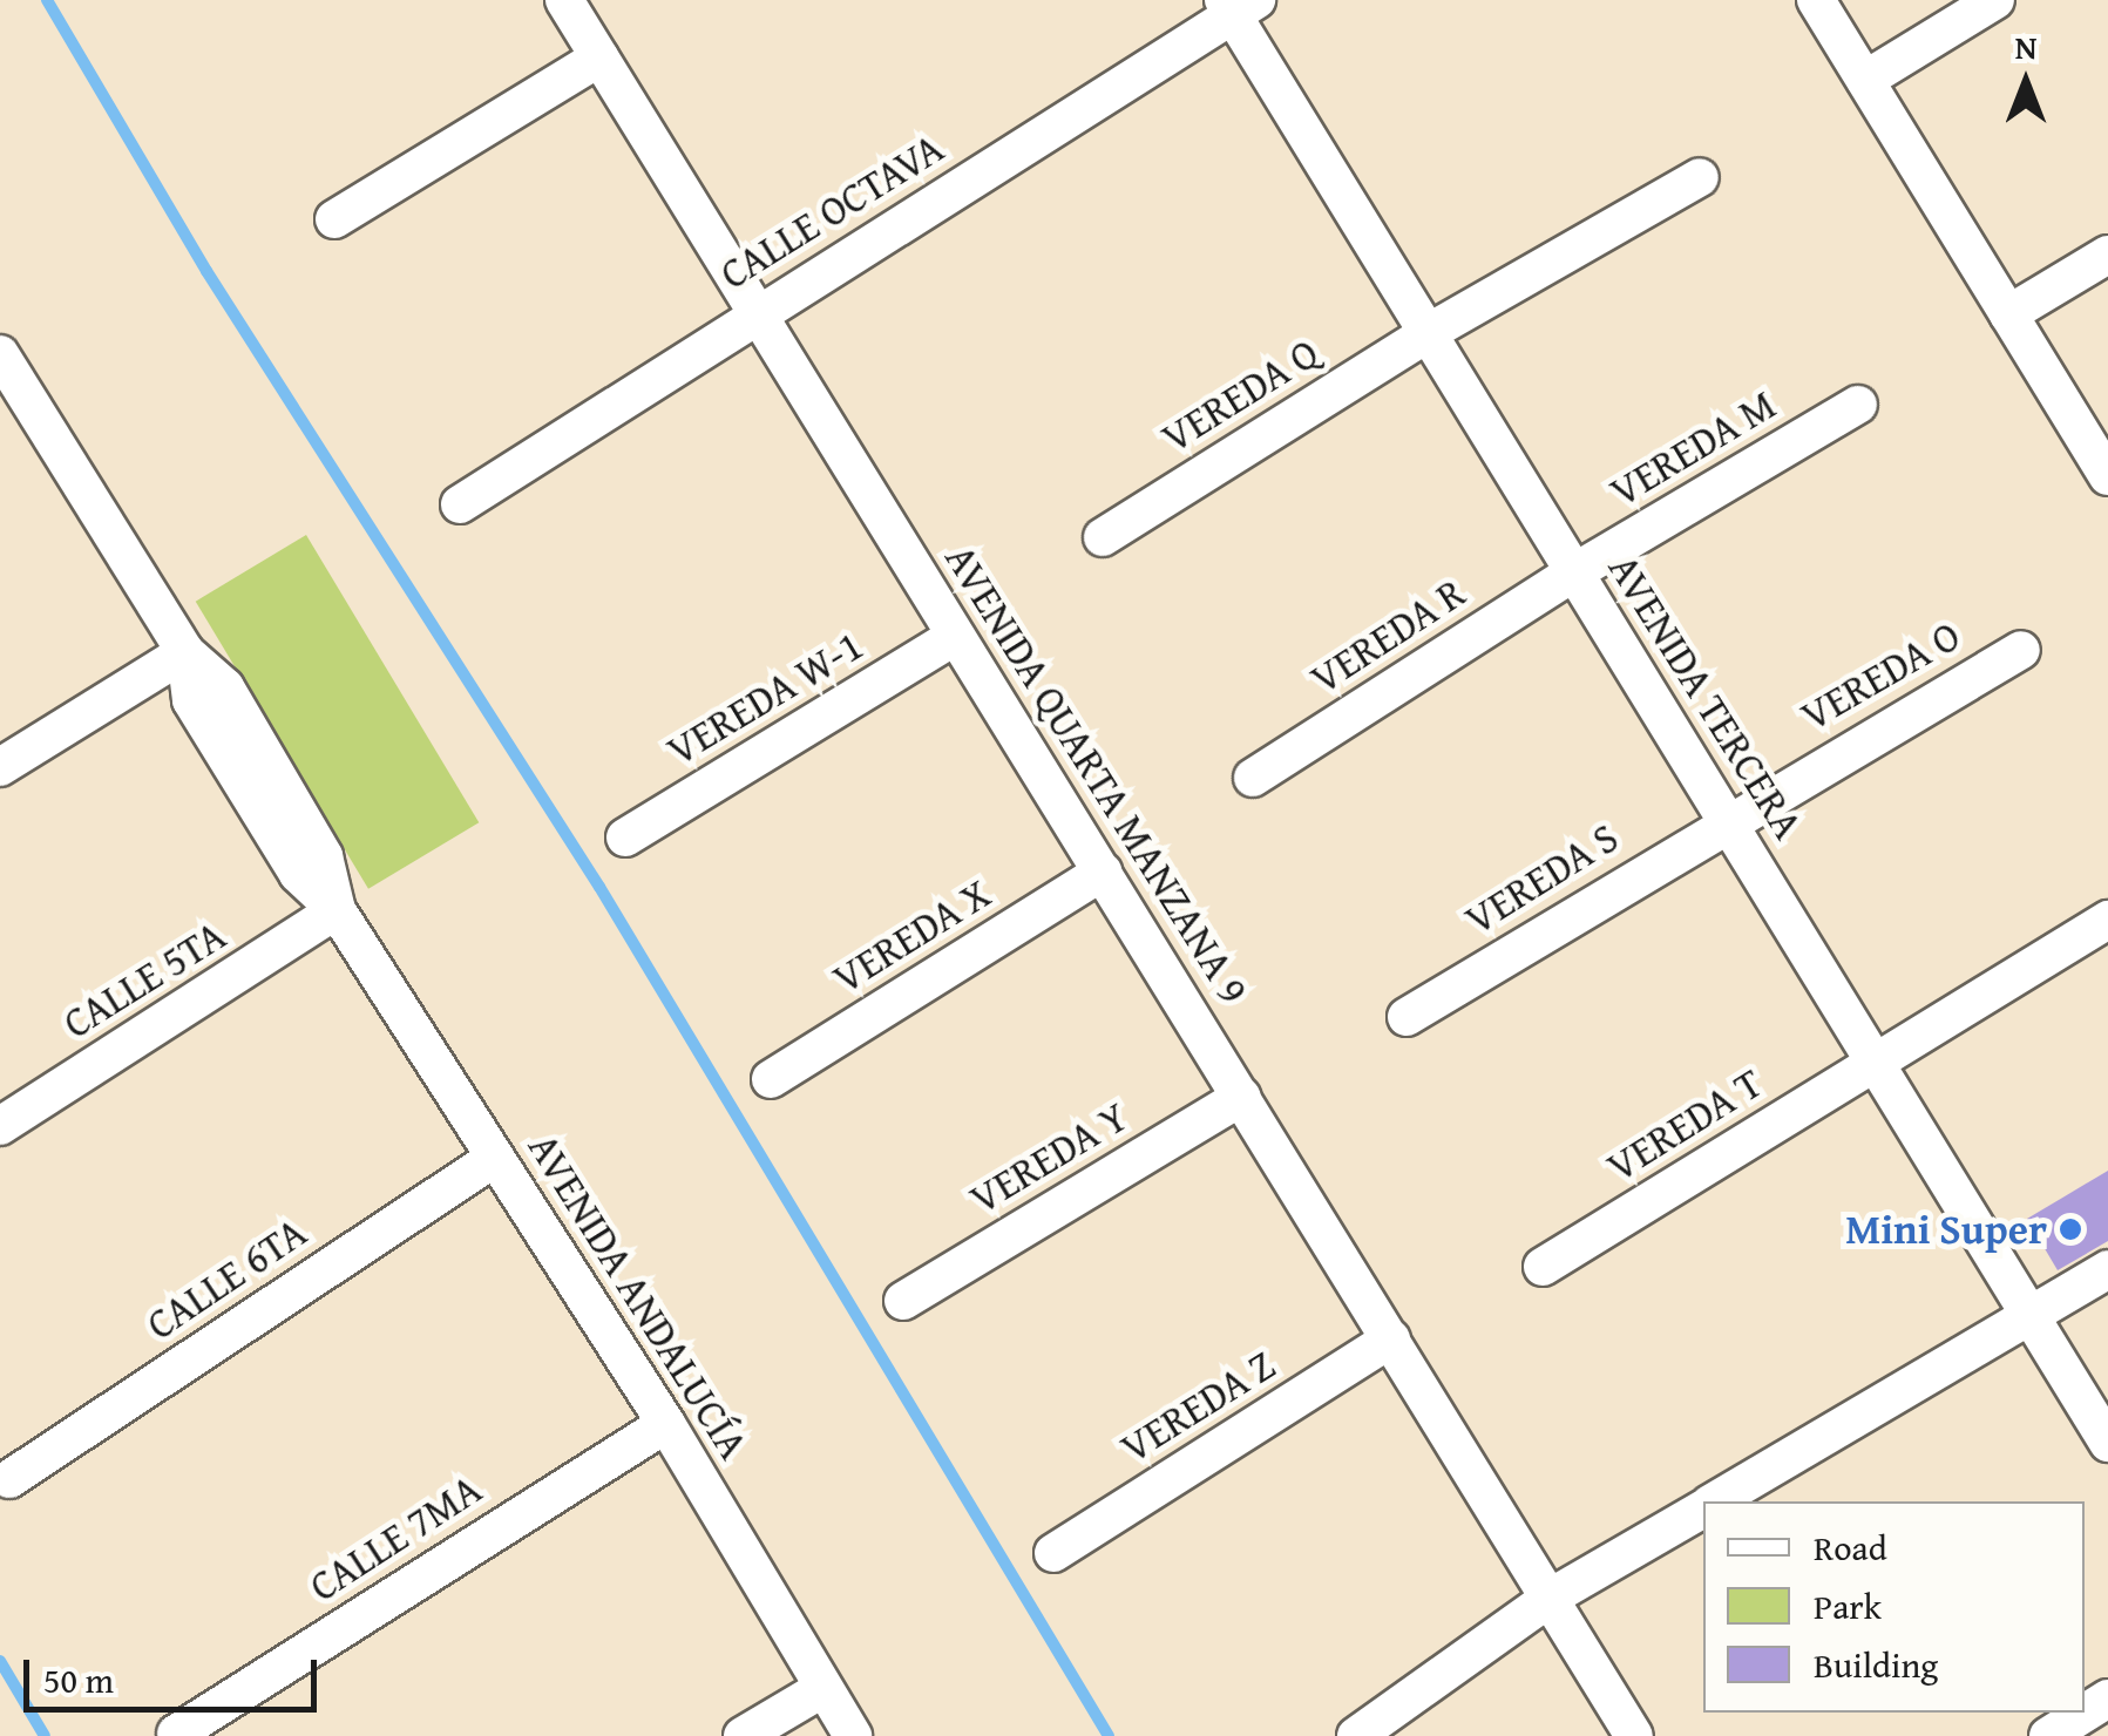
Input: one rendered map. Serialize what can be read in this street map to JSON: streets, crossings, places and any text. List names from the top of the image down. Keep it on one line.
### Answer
{"streets":{"street":["CALLE OCTAVA","VEREDA Q","VEREDA M","VEREDA R","VEREDA O","AVENIDA TERCERA","VEREDA W-1","AVENIDA QUARTA MANZANA 9","VEREDA S","VEREDA X","CALLE 5TA","VEREDA T","VEREDA Y","CALLE 6TA","AVENIDA ANDALUCÍA","VEREDA Z","CALLE 7MA"]},"crossings":[["CALLE OCTAVA","AVENIDA TERCERA"],["CALLE OCTAVA","AVENIDA QUARTA MANZANA 9"],["VEREDA Q","AVENIDA TERCERA"],["VEREDA M","VEREDA R"],["VEREDA M","AVENIDA TERCERA"],["VEREDA R","AVENIDA TERCERA"],["VEREDA O","AVENIDA TERCERA"],["VEREDA O","VEREDA S"],["AVENIDA TERCERA","VEREDA S"],["AVENIDA TERCERA","VEREDA T"],["VEREDA W-1","AVENIDA QUARTA MANZANA 9"],["AVENIDA QUARTA MANZANA 9","VEREDA X"],["AVENIDA QUARTA MANZANA 9","VEREDA Y"],["AVENIDA QUARTA MANZANA 9","VEREDA Z"],["CALLE 5TA","AVENIDA ANDALUCÍA"],["CALLE 6TA","AVENIDA ANDALUCÍA"],["AVENIDA ANDALUCÍA","CALLE 7MA"]],"places":["Mini Super"],"legend":["Road","Park","Building"],"scale_bar":"50 m","north":"top"}
